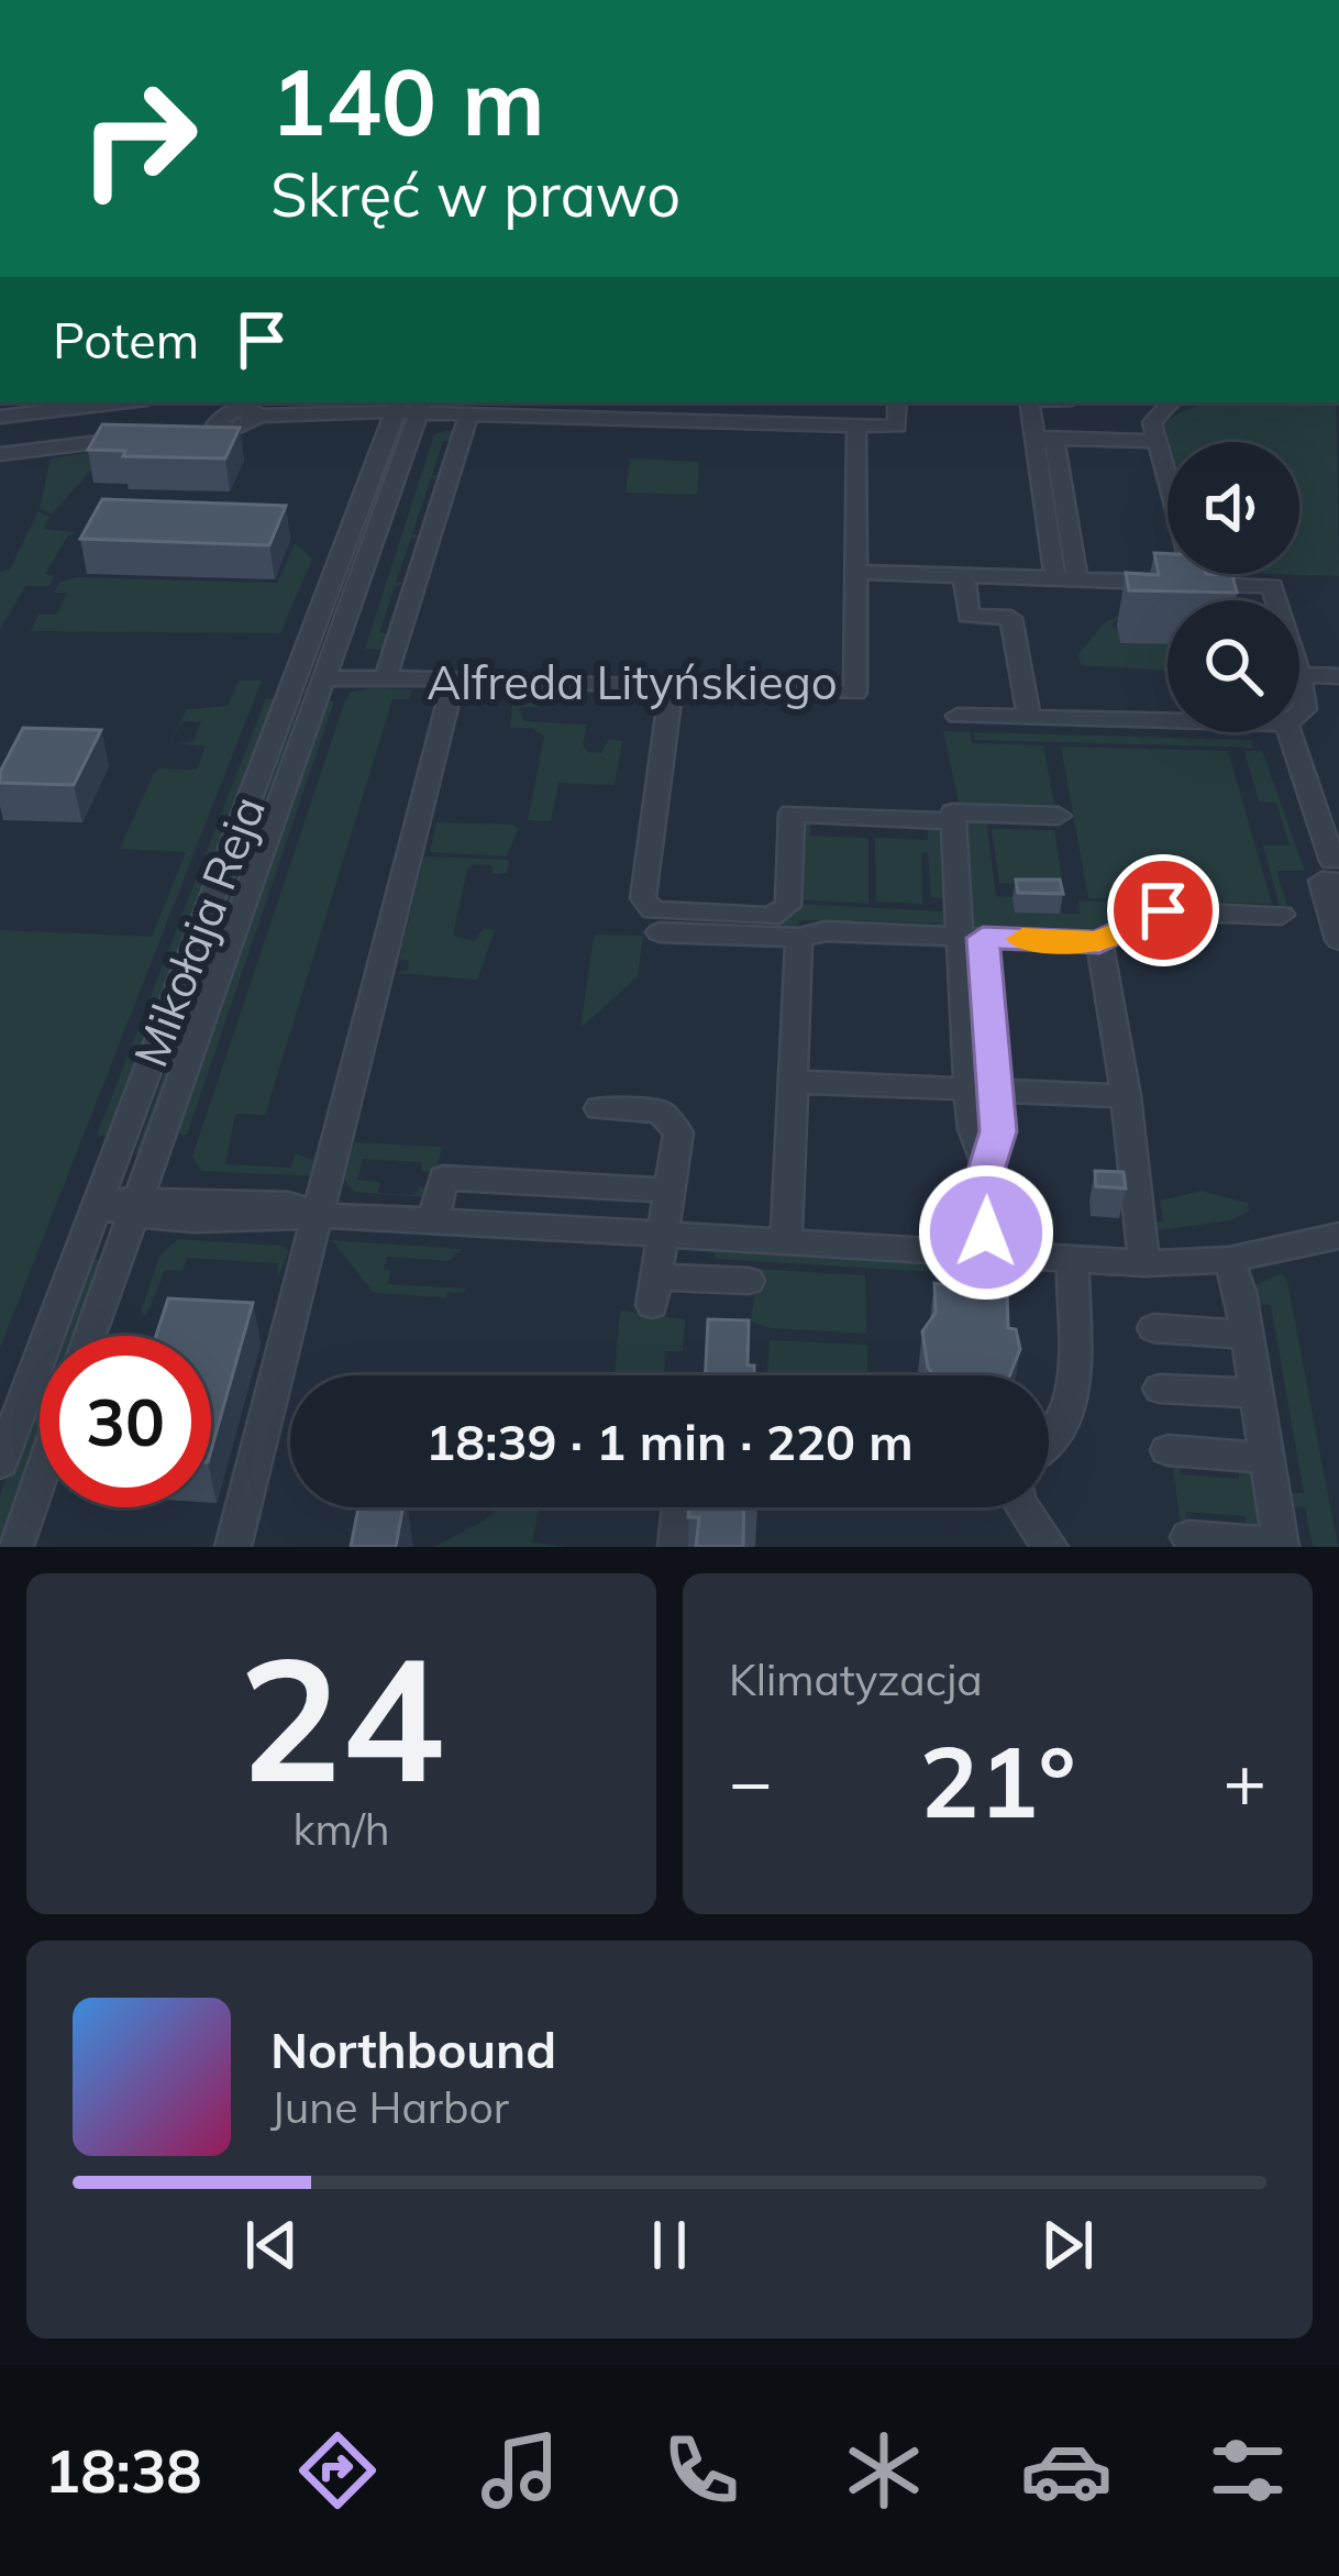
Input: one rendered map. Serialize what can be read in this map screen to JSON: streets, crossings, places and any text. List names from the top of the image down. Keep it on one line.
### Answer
{"streets":{"street":["Alfreda Lityńskiego","Mikołaja Reja"]},"crossings":[["Alfreda Lityńskiego","Mikołaja Reja"]],"page":{"turn":["140 m","Skręć w prawo"],"then":"Potem","limit":"30","trip":"18:39 · 1 min · 220 m","tile":[["24","km/h"],"Klimatyzacja"],"heat":["−","21°","+"],"song":["Northbound","June Harbor"],"tabs":"18:38"}}
